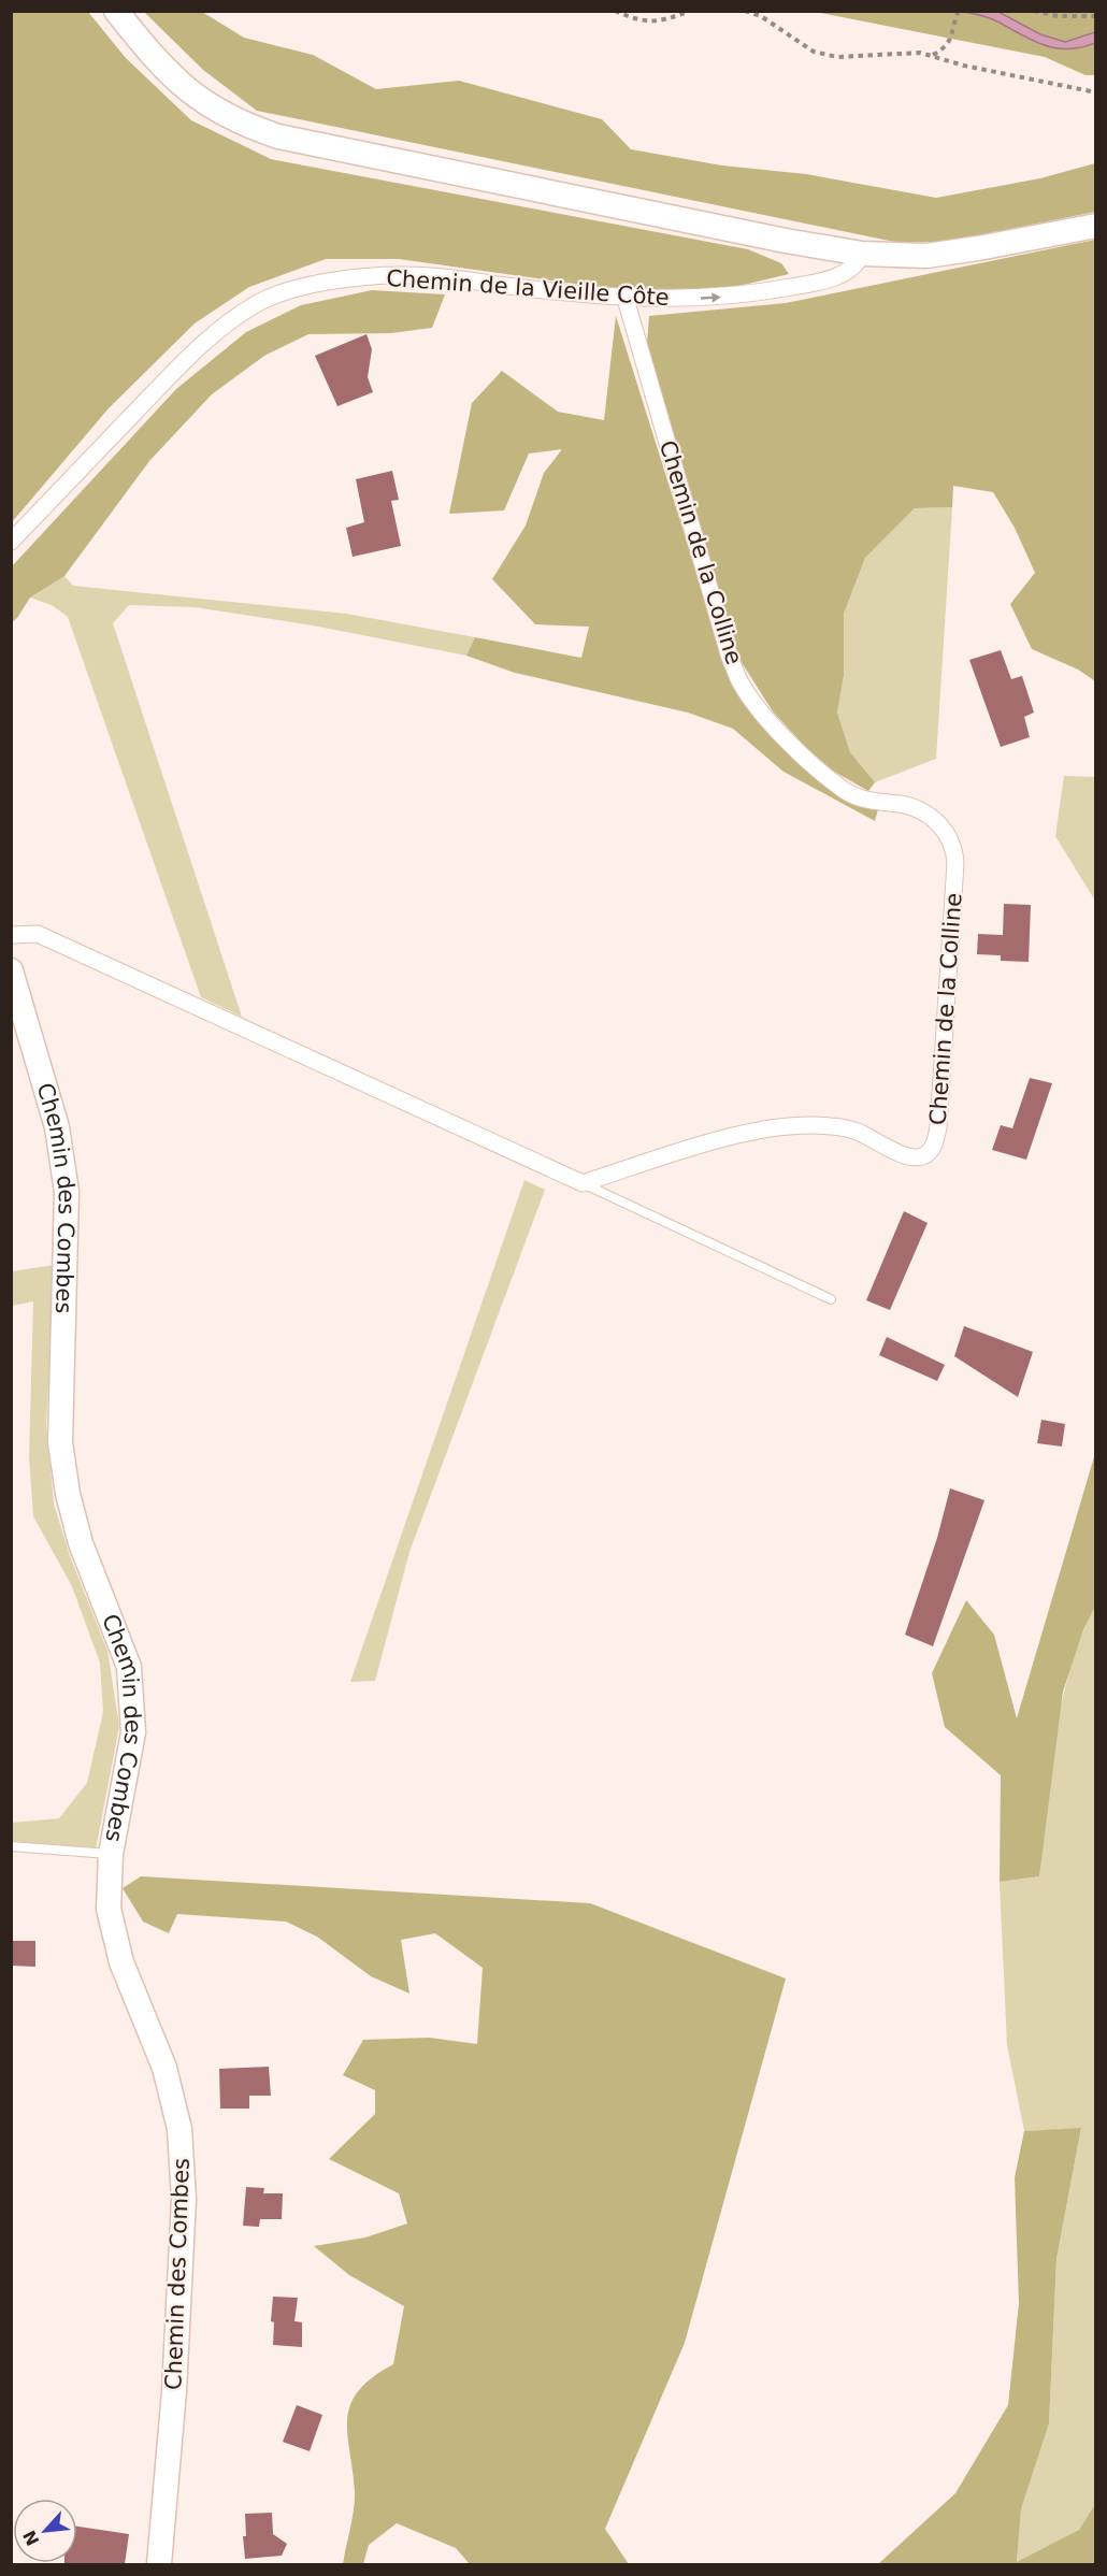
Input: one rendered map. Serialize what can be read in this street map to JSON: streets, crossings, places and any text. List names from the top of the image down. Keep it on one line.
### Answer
{"streets":{"street":["Chemin de la Vieille Côte","Chemin de la Colline","Chemin des Combes"]},"crossings":[["Chemin de la Vieille Côte","Chemin de la Colline"]],"north":"bottom left"}
